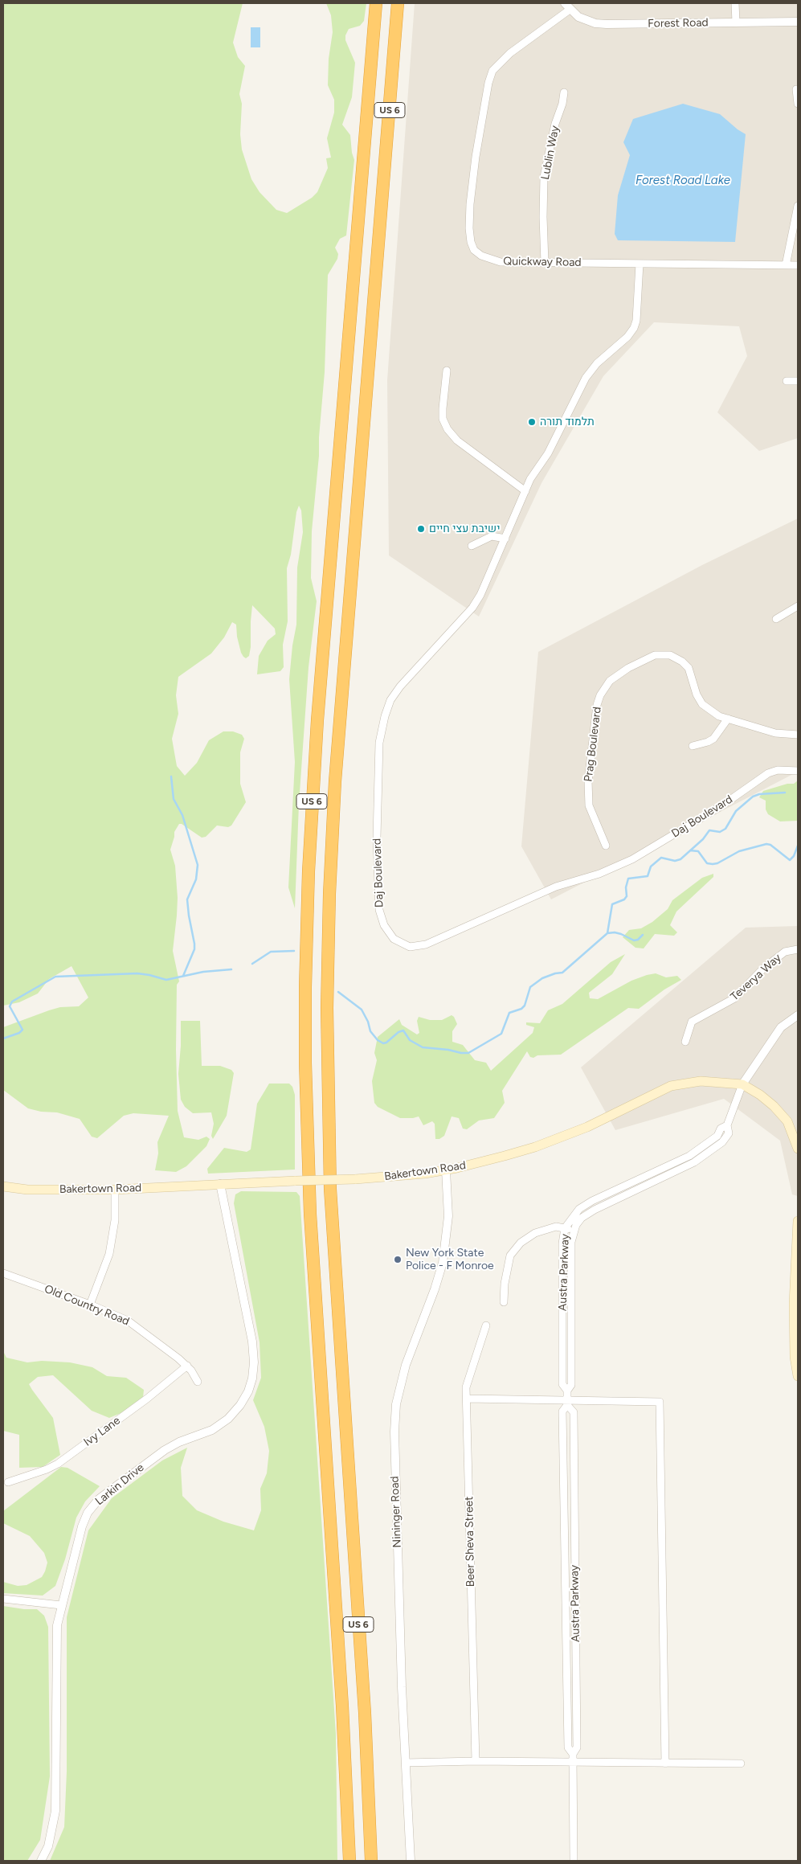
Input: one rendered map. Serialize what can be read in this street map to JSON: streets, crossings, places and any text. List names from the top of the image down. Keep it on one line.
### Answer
{"streets":{"highway":["US 6"],"main road":["Bakertown Road"],"street":["Forest Road","Lublin Way","Quickway Road","Prag Boulevard","Daj Boulevard","Teverya Way","Austra Parkway","Old Country Road","Ivy Lane","Larkin Drive","Nininger Road","Beer Sheva Street"]},"crossings":[["Forest Road","Quickway Road"],["Lublin Way","Quickway Road"],["Quickway Road","Daj Boulevard"],["Bakertown Road","Austra Parkway"],["Bakertown Road","Larkin Drive"],["Bakertown Road","Nininger Road"],["Old Country Road","Ivy Lane"]],"water":["Forest Road Lake"],"places":["תלמוד תורה","ישיבת עצי חיים","New York State Police - F Monroe"]}
